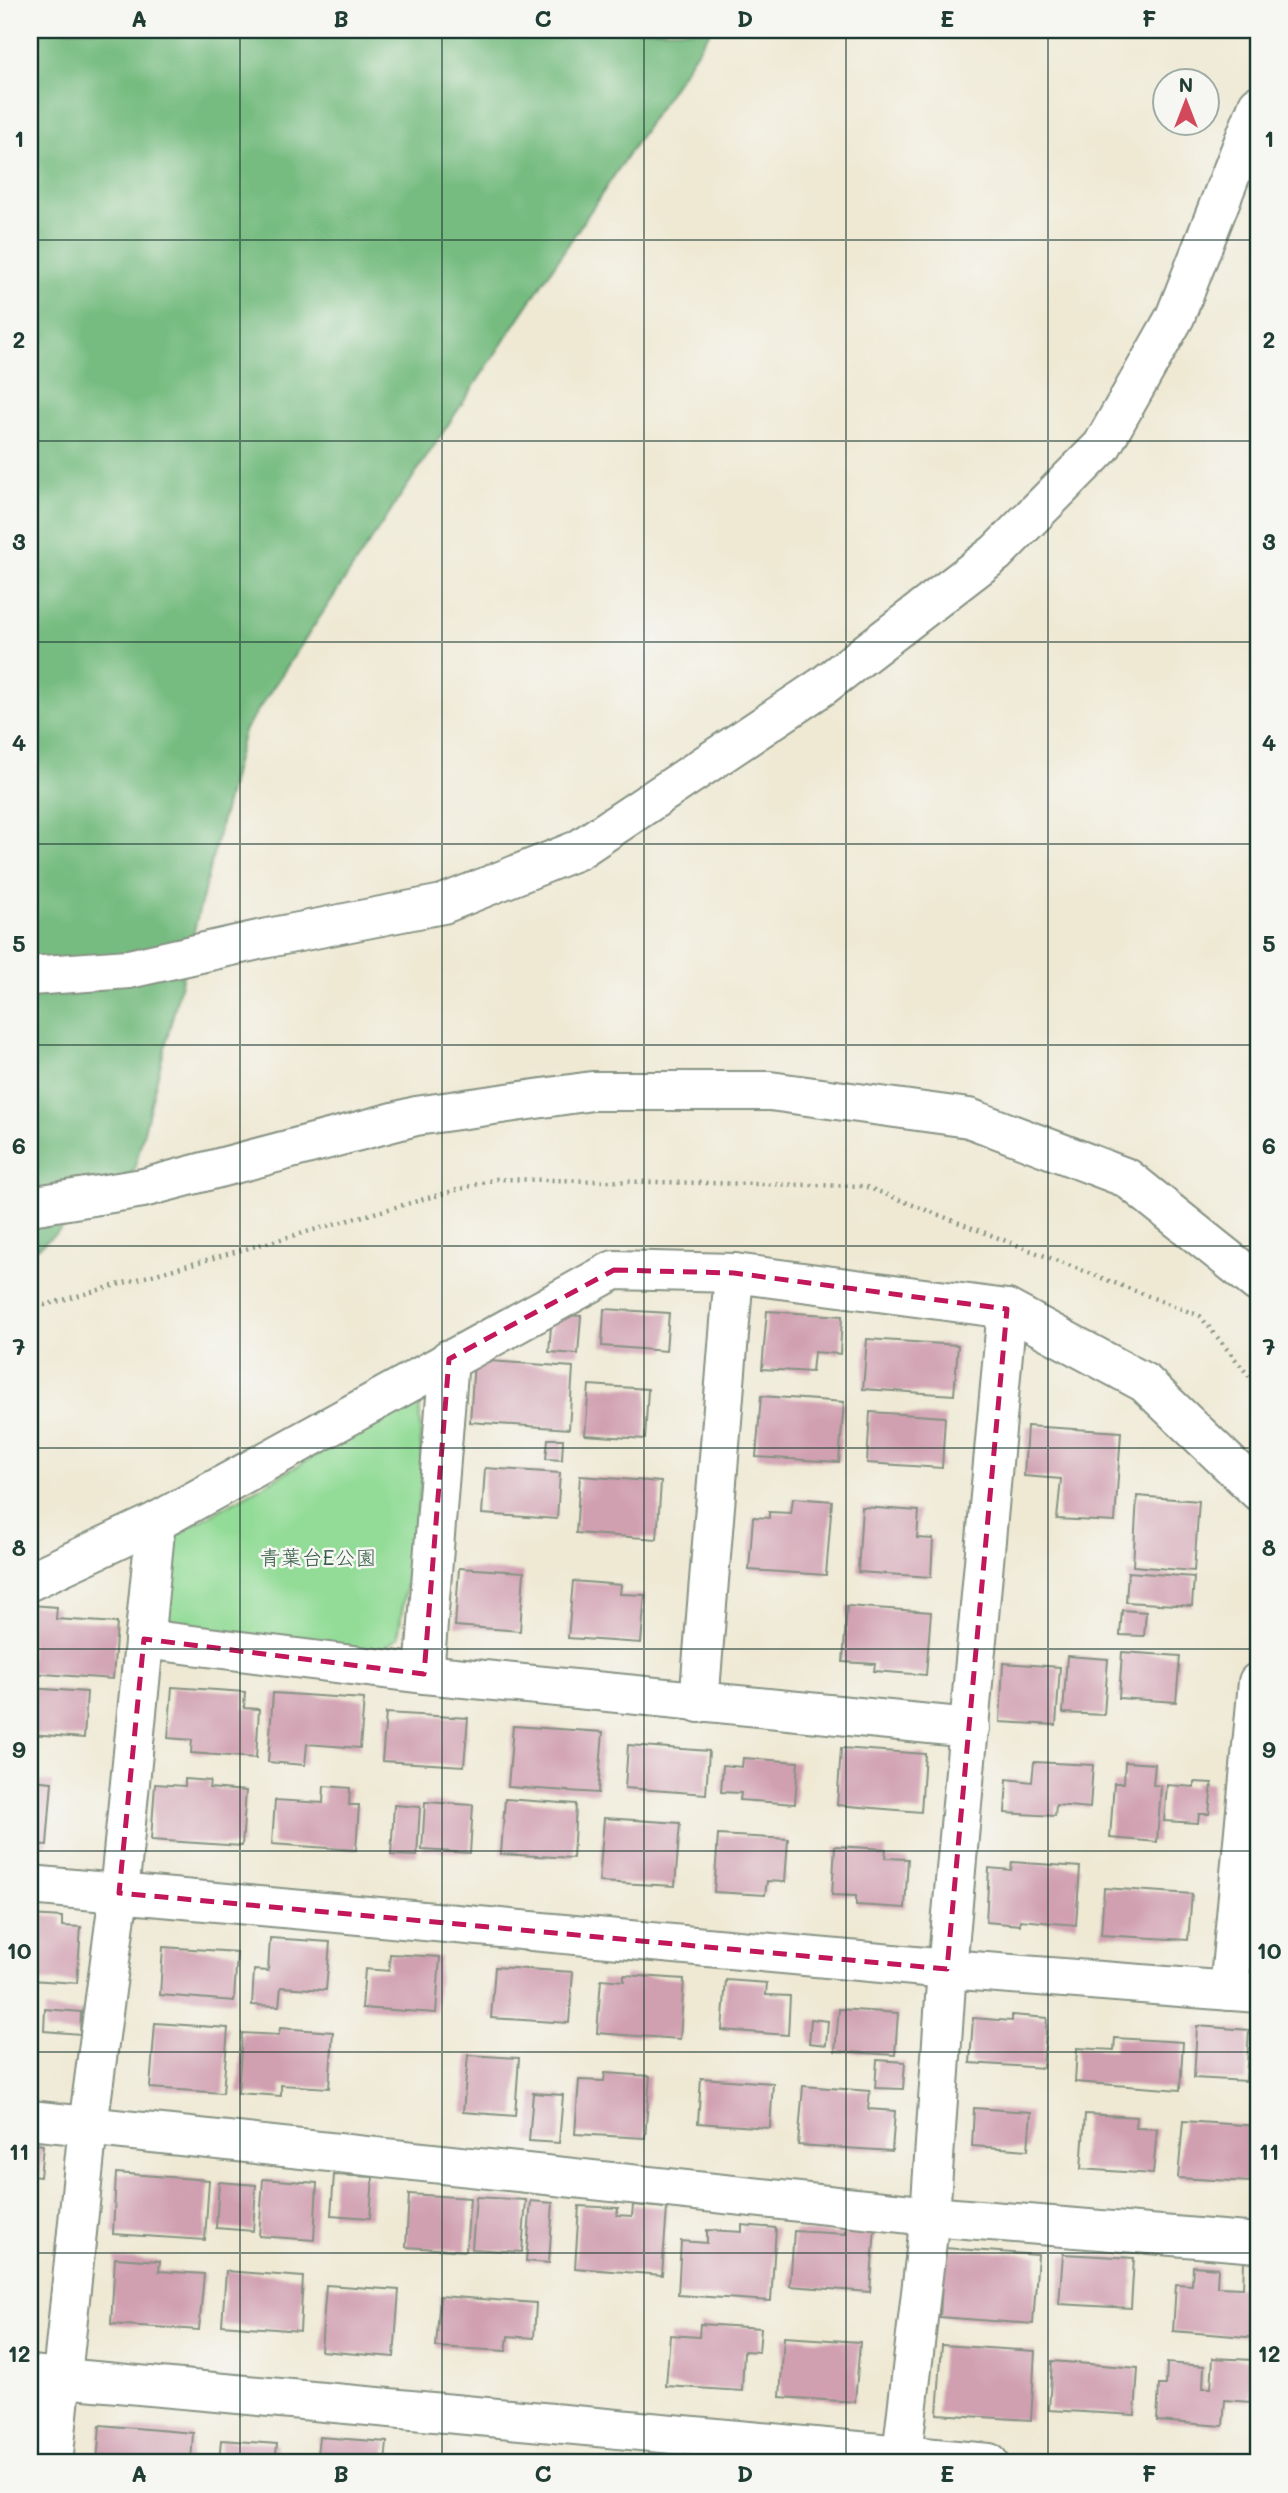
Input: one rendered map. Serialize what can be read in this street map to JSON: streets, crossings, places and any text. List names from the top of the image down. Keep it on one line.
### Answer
{"parks":["青葉台E公園"],"north":"top","grid":{"columns":["A","B","C","D","E","F"],"rows":["1","2","3","4","5","6","7","8","9","10","11","12"]}}
